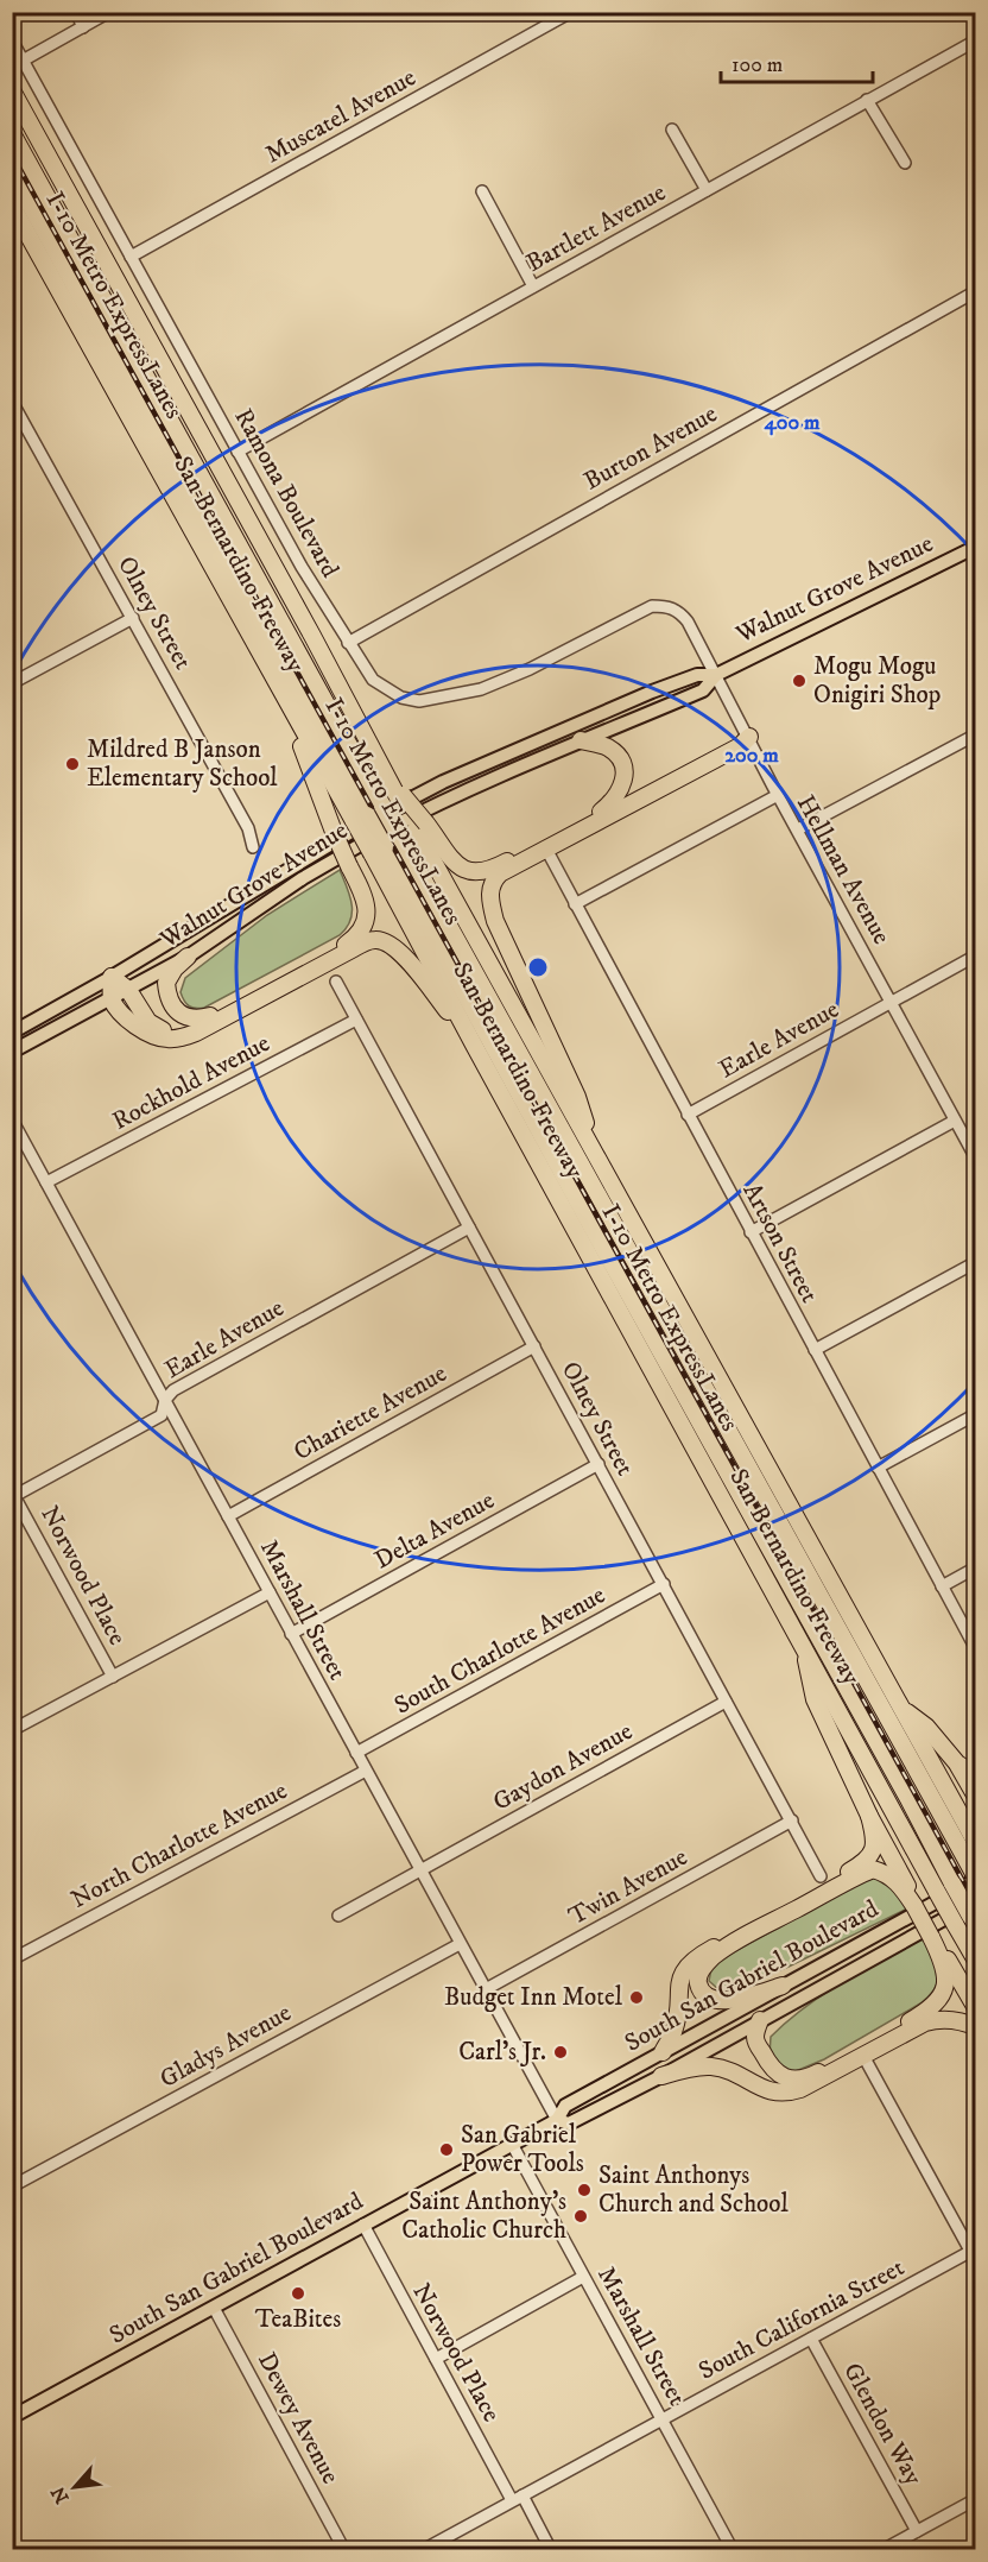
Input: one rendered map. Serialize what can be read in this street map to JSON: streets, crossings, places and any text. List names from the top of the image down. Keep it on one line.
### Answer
{"streets":{"highway":["I-10 Metro ExpressLanes","San Bernardino Freeway"],"main road":["Walnut Grove Avenue","South San Gabriel Boulevard"],"street":["Muscatel Avenue","Bartlett Avenue","Burton Avenue","Ramona Boulevard","Olney Street","Hellman Avenue","Earle Avenue","Rockhold Avenue","Artson Street","Chariette Avenue","Delta Avenue","Norwood Place","Marshall Street","South Charlotte Avenue","Gaydon Avenue","North Charlotte Avenue","Twin Avenue","Gladys Avenue","South California Street","Dewey Avenue","Glendon Way"]},"crossings":[["Muscatel Avenue","Ramona Boulevard"],["Bartlett Avenue","Ramona Boulevard"],["I-10 Metro ExpressLanes","San Bernardino Freeway"],["I-10 Metro ExpressLanes","South San Gabriel Boulevard"],["Burton Avenue","Ramona Boulevard"],["Ramona Boulevard","Hellman Avenue"],["Walnut Grove Avenue","Hellman Avenue"],["Olney Street","Earle Avenue"],["Olney Street","Rockhold Avenue"],["Olney Street","Chariette Avenue"],["Olney Street","Delta Avenue"],["Olney Street","South Charlotte Avenue"],["Olney Street","Gaydon Avenue"],["Olney Street","Twin Avenue"],["Hellman Avenue","Earle Avenue"],["Earle Avenue","Artson Street"],["Earle Avenue","Norwood Place"],["Earle Avenue","Marshall Street"],["Rockhold Avenue","Marshall Street"],["Chariette Avenue","Marshall Street"],["Delta Avenue","Marshall Street"],["Norwood Place","South San Gabriel Boulevard"],["Norwood Place","South California Street"],["Marshall Street","South Charlotte Avenue"],["Marshall Street","Gaydon Avenue"],["Marshall Street","North Charlotte Avenue"],["Marshall Street","Twin Avenue"],["Marshall Street","South San Gabriel Boulevard"],["Marshall Street","Gladys Avenue"],["Marshall Street","South California Street"],["South San Gabriel Boulevard","Dewey Avenue"],["South California Street","Glendon Way"]],"places":["Mogu Mogu Onigiri Shop","Mildred B Janson Elementary School","Budget Inn Motel","Carl's Jr.","San Gabriel Power Tools","Saint Anthonys Church and School","Saint Anthony's Catholic Church","TeaBites"],"scale_bar":"100 m","north":"bottom left","rings":["400 m","200 m"]}
